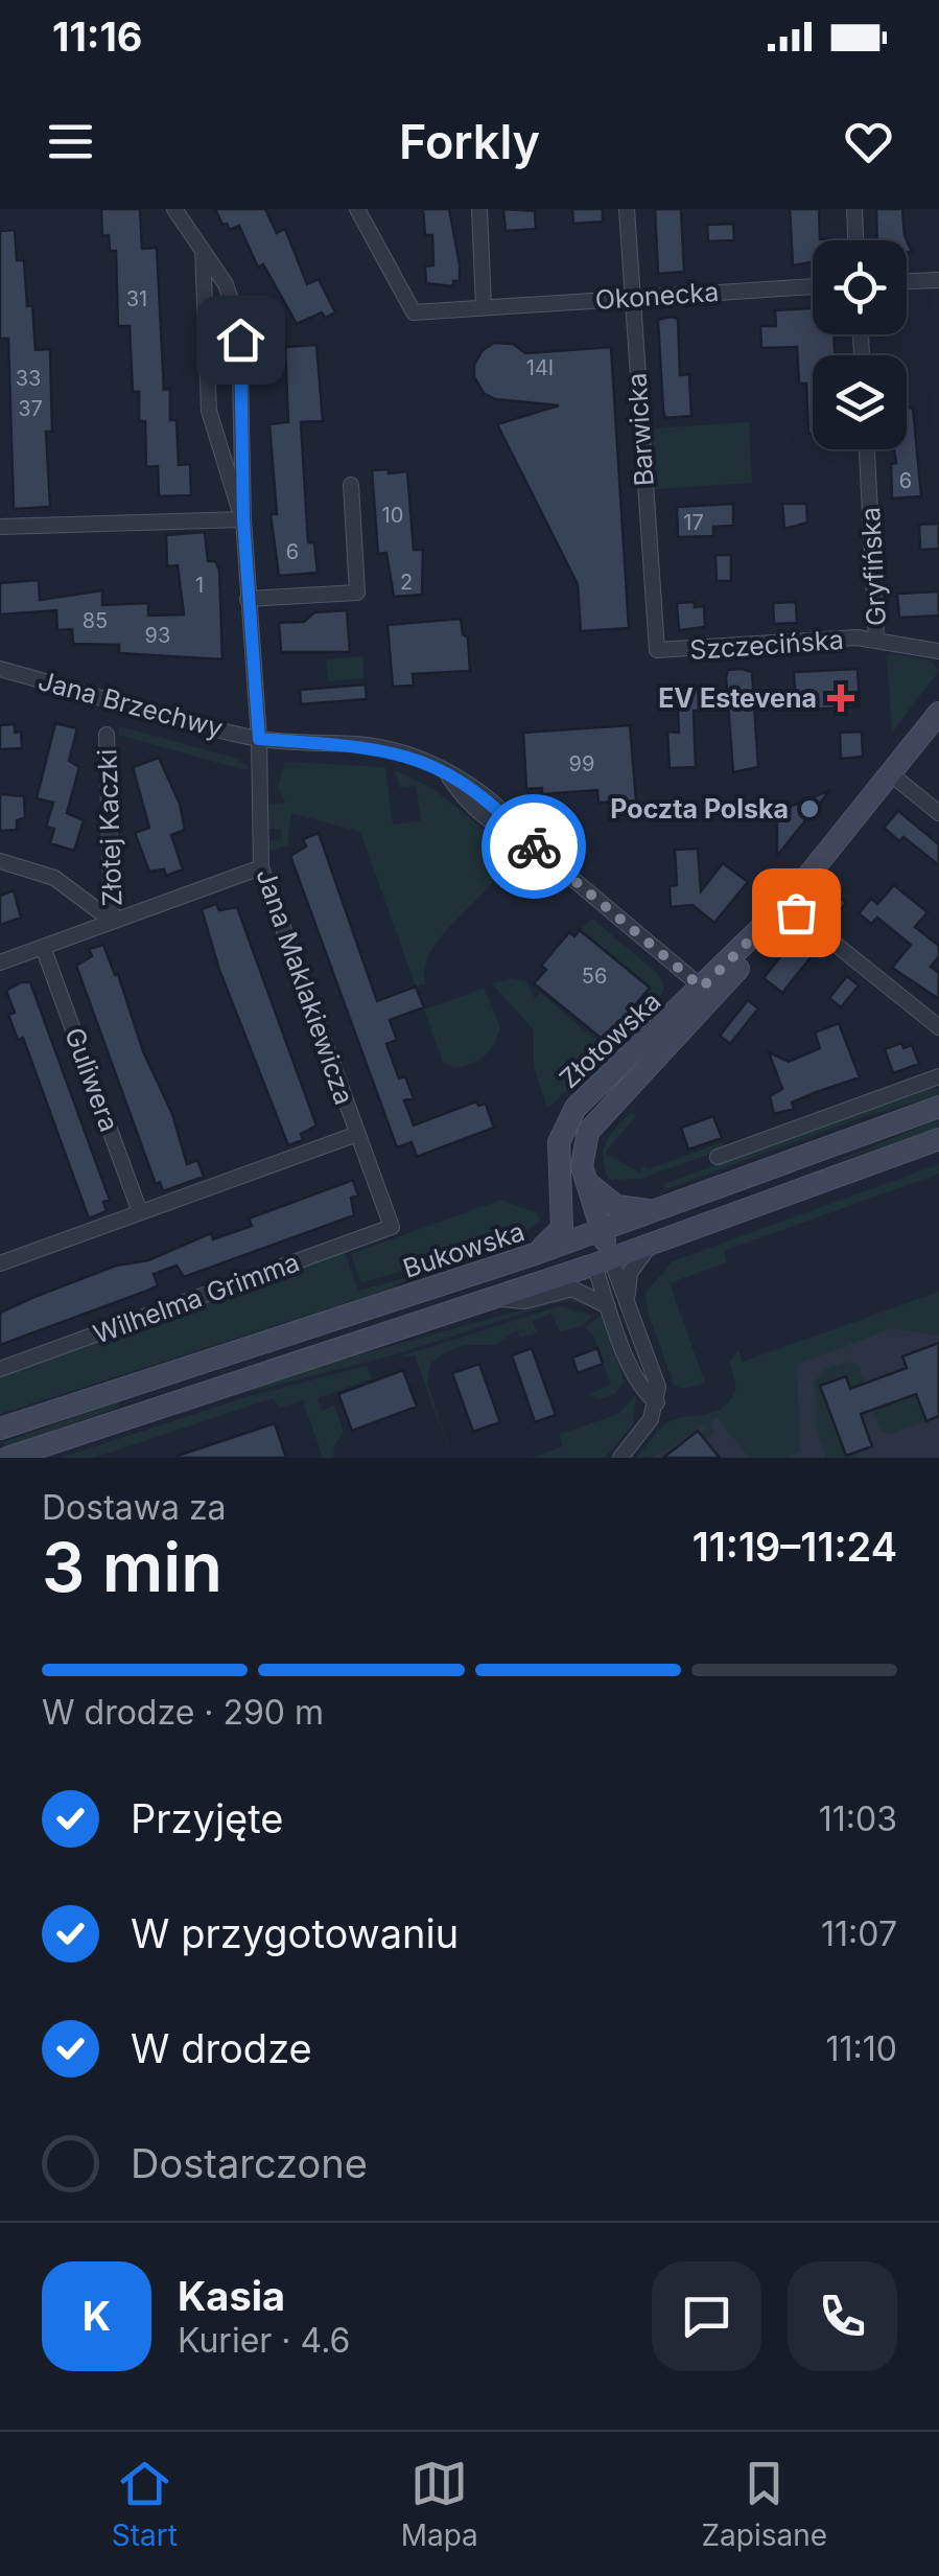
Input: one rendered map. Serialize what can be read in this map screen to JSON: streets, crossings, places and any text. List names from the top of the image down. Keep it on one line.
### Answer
{"streets":{"main road":["Złotowska","Bukowska"],"street":["Okonecka","Barwicka","Gryfińska","Szczecińska","Jana Brzechwy","Złotej Kaczki","Jana Maklakiewicza","Guliwera","Wilhelma Grimma"]},"crossings":[["Okonecka","Barwicka"],["Barwicka","Szczecińska"],["Gryfińska","Szczecińska"],["Jana Brzechwy","Jana Maklakiewicza"],["Jana Brzechwy","Złotowska"],["Jana Maklakiewicza","Wilhelma Grimma"],["Złotowska","Bukowska"]],"places":{"health":["EV Estevena"],"other":["Poczta Polska"]},"house_numbers":["31","14I","33","37","6","10","17","6","2","1","85","93","99","56"],"page":{"status":"11:16","header":"Forkly","heading":["3 min","Dostawa za","11:19–11:24"],"panel":["Kasia","Kurier · 4.6"],"bar":"W drodze · 290 m","list":[["Przyjęte","11:03"],["W przygotowaniu","11:07"],["W drodze","11:10"],"Dostarczone"],"round":"K","tabs":["Start","Mapa","Zapisane"]}}
